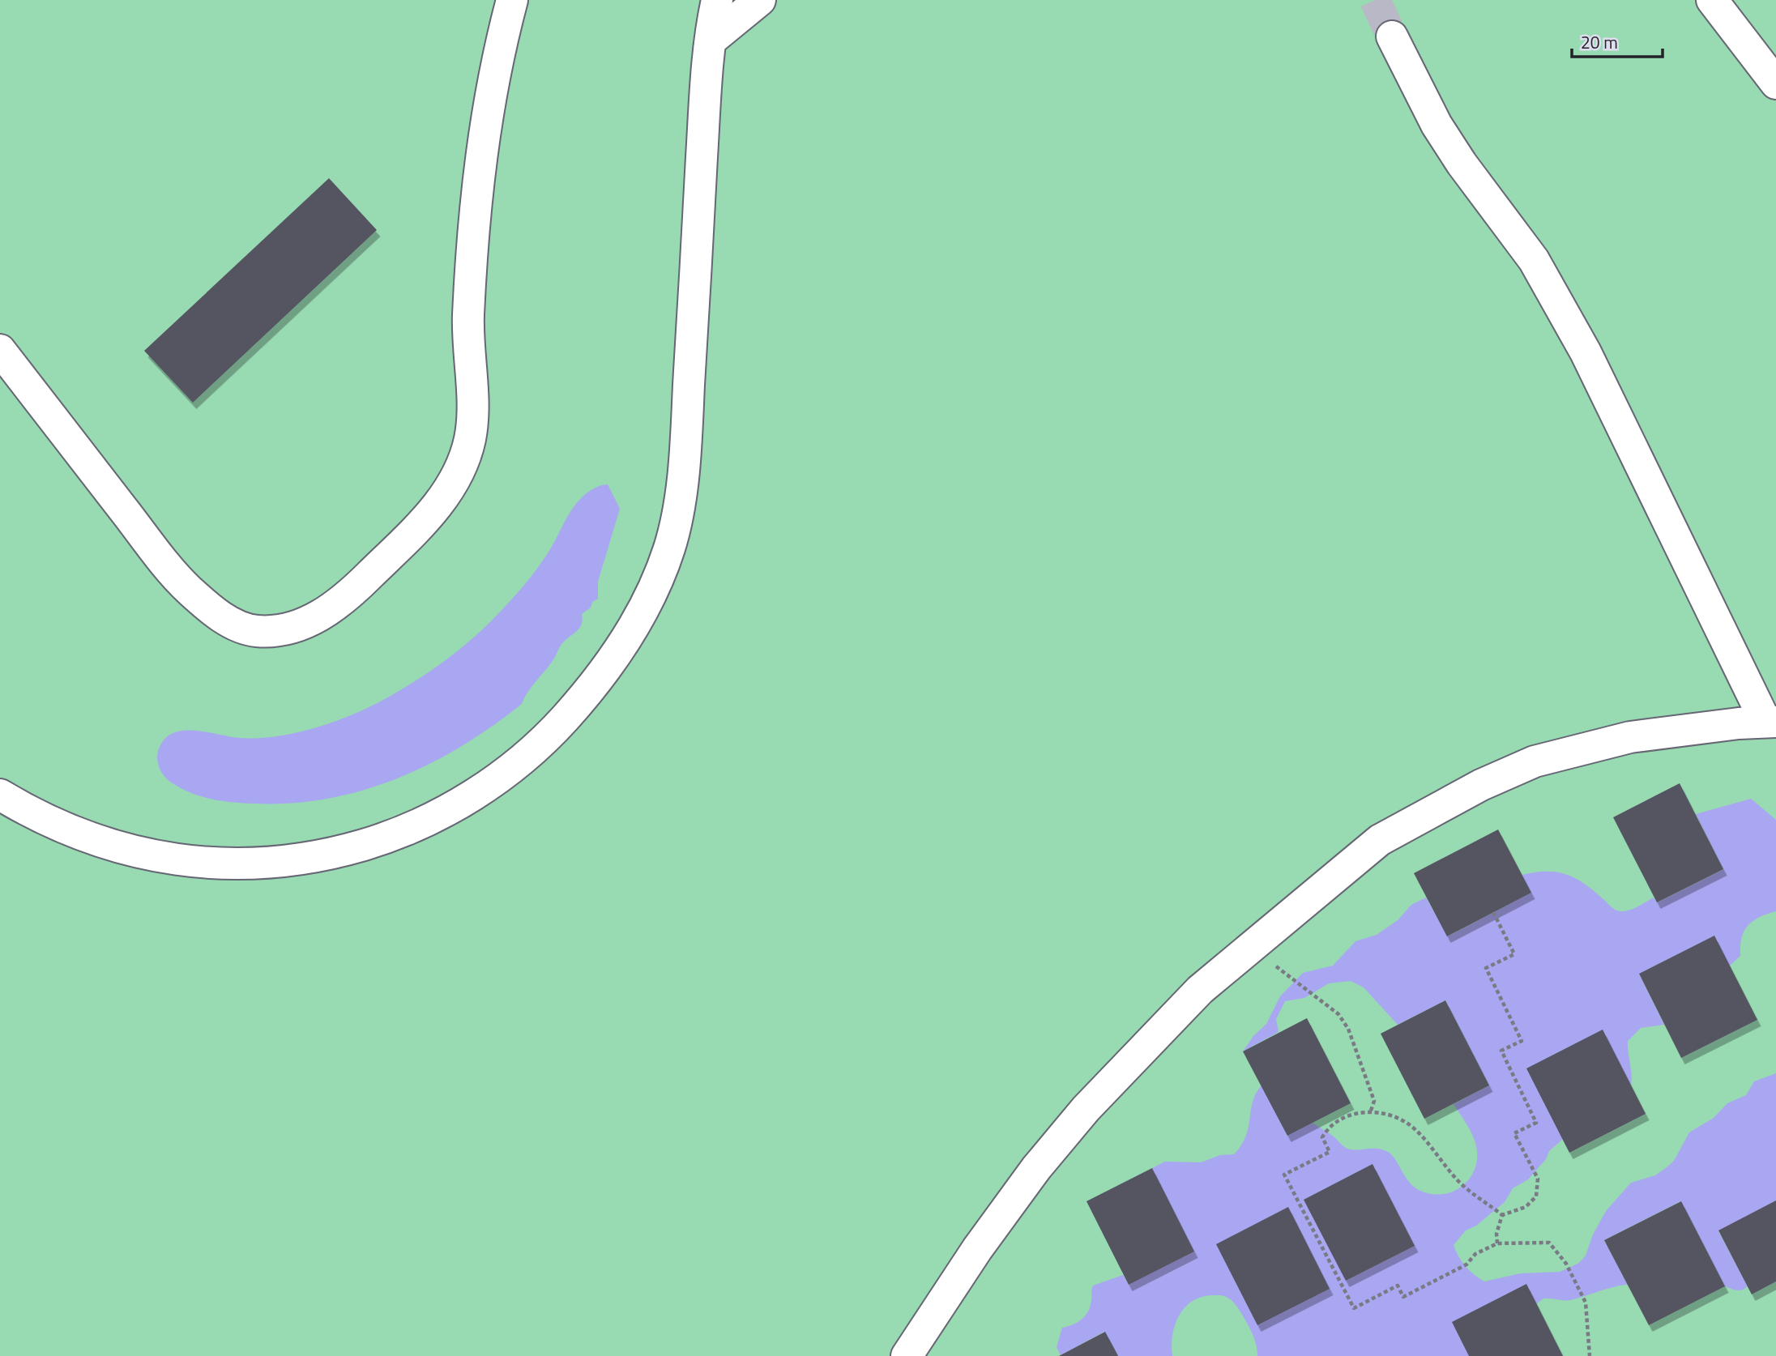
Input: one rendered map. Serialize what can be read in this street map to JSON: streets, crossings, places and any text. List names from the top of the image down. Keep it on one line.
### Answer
{"scale_bar":"20 m"}
